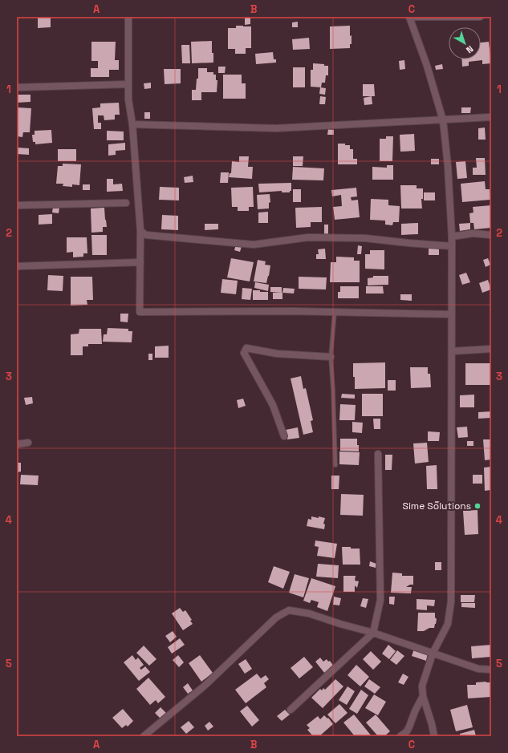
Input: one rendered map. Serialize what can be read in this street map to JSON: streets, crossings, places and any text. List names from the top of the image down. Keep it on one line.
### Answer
{"places":["Sime Solutions"],"north":"bottom right","grid":{"columns":["A","B","C"],"rows":["1","2","3","4","5"]}}
